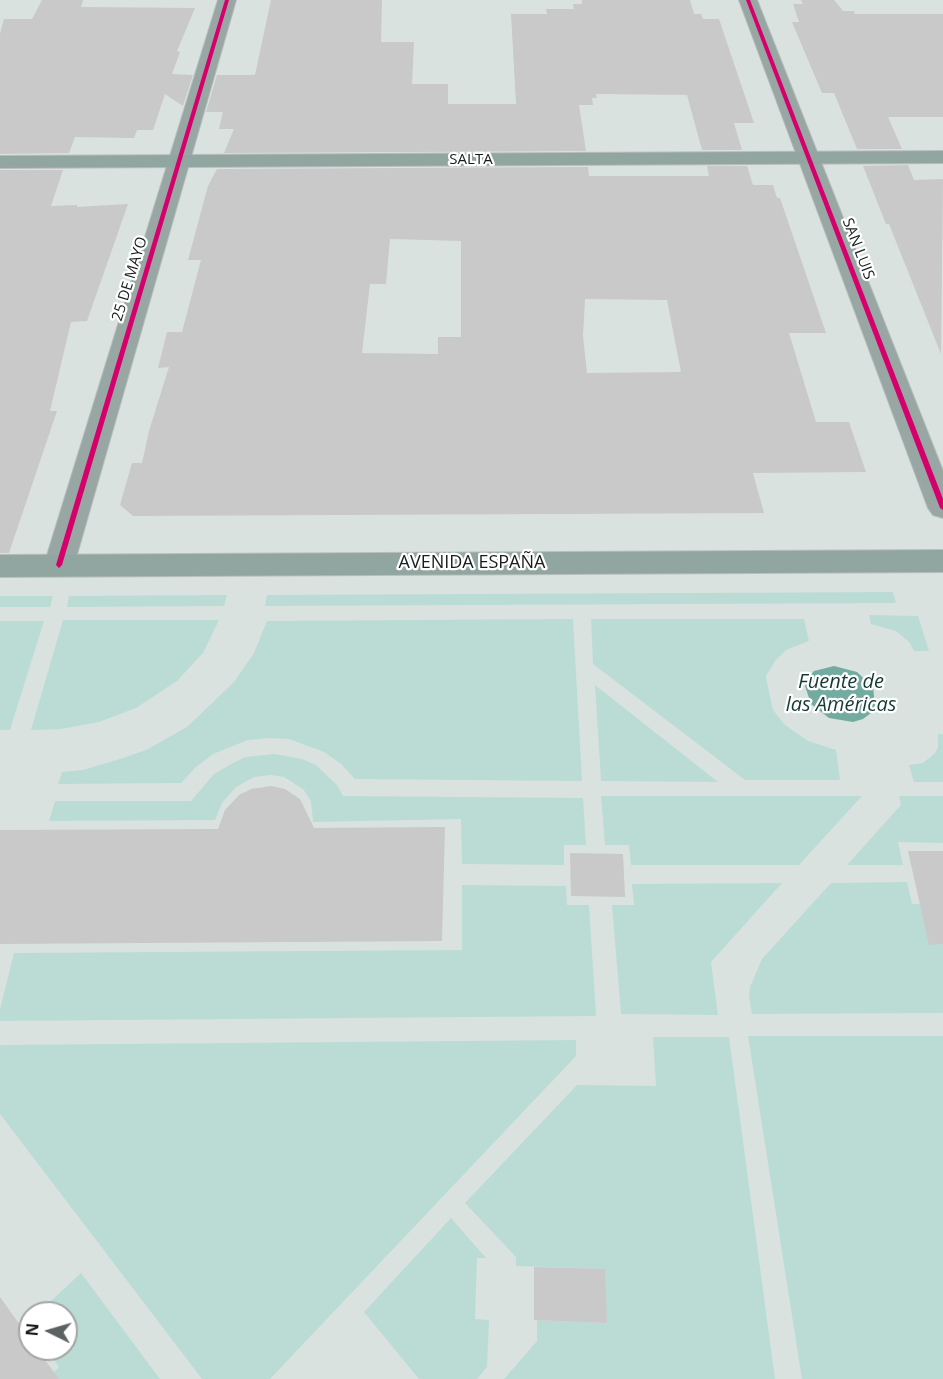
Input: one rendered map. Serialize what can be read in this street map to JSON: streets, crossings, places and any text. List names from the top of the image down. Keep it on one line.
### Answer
{"streets":{"main road":["SALTA","AVENIDA ESPAÑA"],"street":["SAN LUIS","25 DE MAYO"]},"crossings":[["SALTA","SAN LUIS"],["SALTA","25 DE MAYO"],["25 DE MAYO","AVENIDA ESPAÑA"]],"water":["Fuente de las Américas"],"north":"left"}
